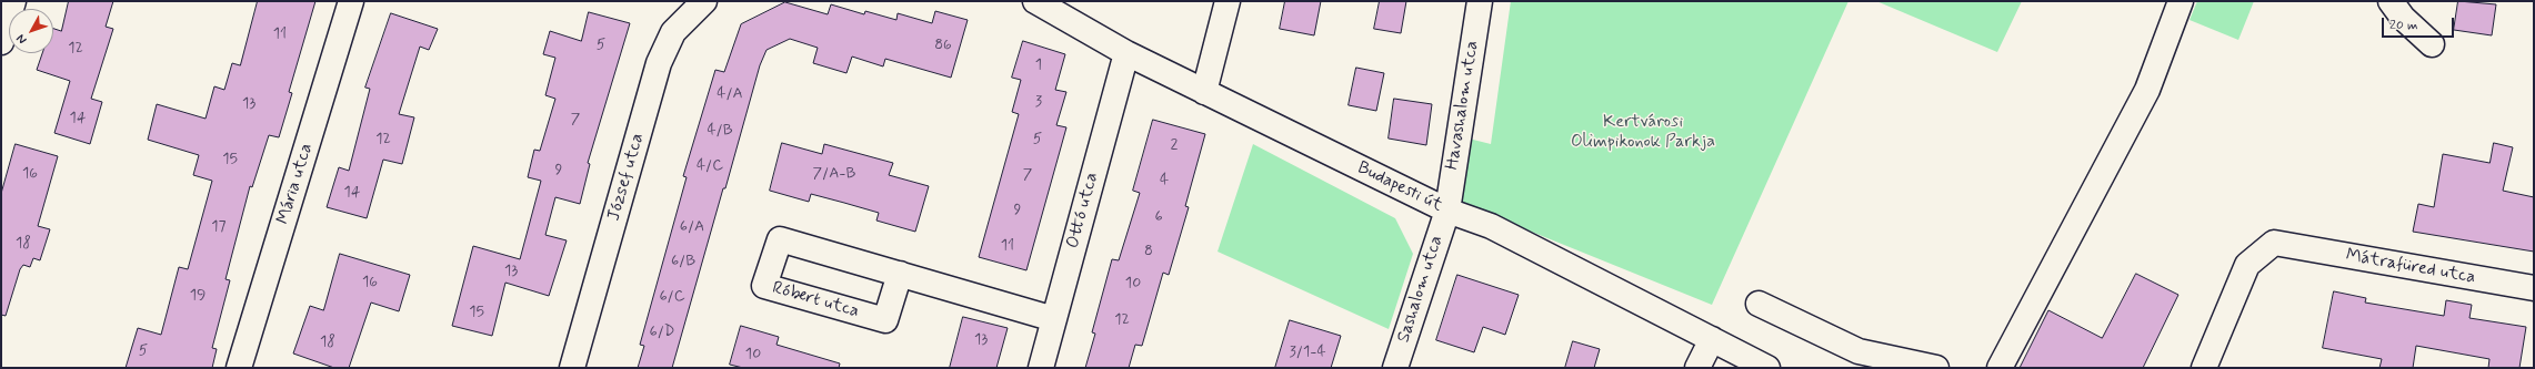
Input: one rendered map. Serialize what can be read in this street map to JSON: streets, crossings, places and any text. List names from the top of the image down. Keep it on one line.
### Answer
{"streets":{"street":["Havashalom utca","József utca","Mária utca","Budapesti út","Ottó utca","Mátrafüred utca","Sashalom utca","Róbert utca"]},"crossings":[["Havashalom utca","Budapesti út"],["Havashalom utca","Sashalom utca"],["Budapesti út","Ottó utca"],["Budapesti út","Sashalom utca"],["Ottó utca","Róbert utca"]],"parks":["Kertvárosi Olimpikonok Parkja"],"house_numbers":["11","5","86","12","1","4/A","3","13","14","7","4/B","12","5","2","15","4/C","9","16","7/A-B","7","4","14","9","6","17","6/A","18","11","8","6/B","13","16","10","19","6/C","15","12","6/D","13","18","5","3/1-4","10"],"scale_bar":"20 m","north":"bottom left"}
